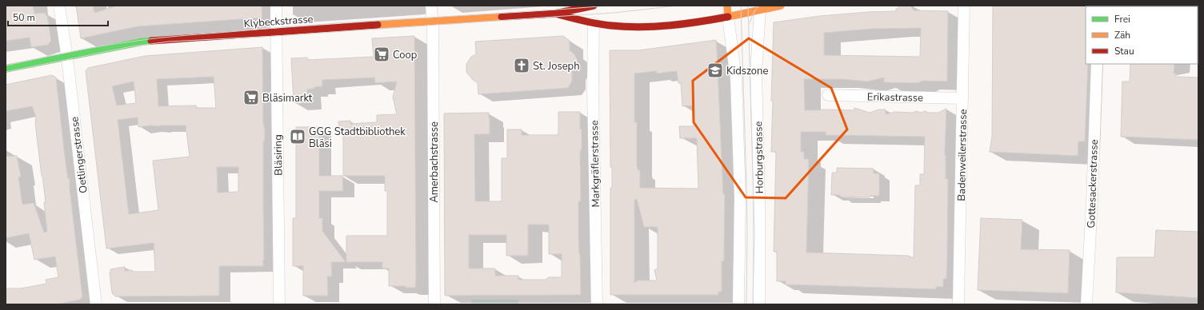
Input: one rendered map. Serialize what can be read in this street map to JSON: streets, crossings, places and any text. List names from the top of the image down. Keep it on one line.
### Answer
{"streets":{"street":["Klybeckstrasse","Erikastrasse","Oetlingerstrasse","Bläsiring","Badenweilerstrasse","Horburgstrasse","Amerbachstrasse","Markgräflerstrasse","Gottesackerstrasse"]},"crossings":[["Klybeckstrasse","Oetlingerstrasse"],["Klybeckstrasse","Bläsiring"],["Klybeckstrasse","Horburgstrasse"],["Klybeckstrasse","Amerbachstrasse"],["Klybeckstrasse","Markgräflerstrasse"],["Erikastrasse","Badenweilerstrasse"]],"places":{"supermarket":["Coop","Bläsimarkt"],"church":["St. Joseph"],"school or university":["Kidszone"],"library":["GGG Stadtbibliothek Bläsi"]},"legend":["Frei","Zäh","Stau"],"scale_bar":"50 m"}
